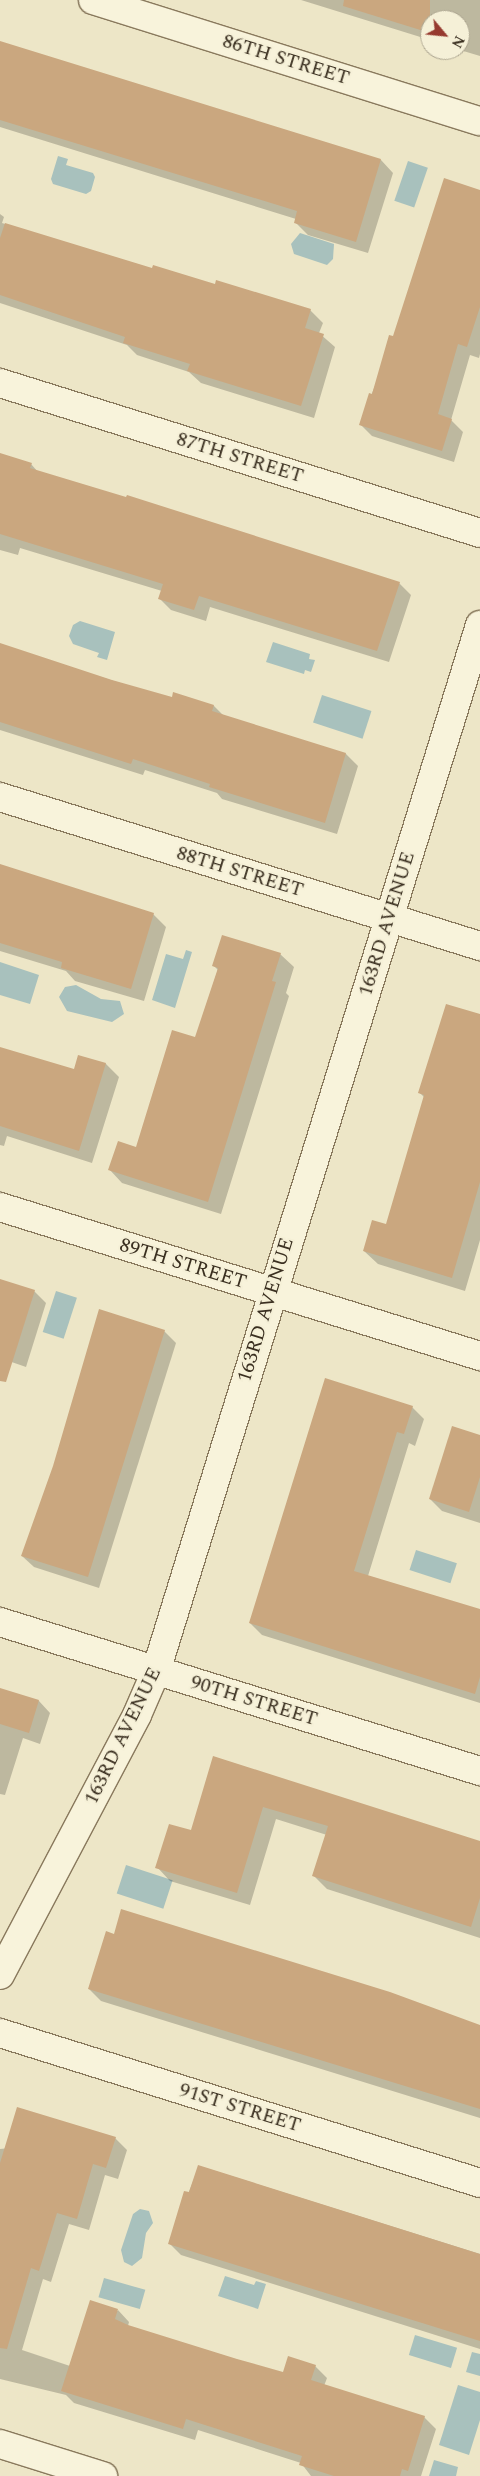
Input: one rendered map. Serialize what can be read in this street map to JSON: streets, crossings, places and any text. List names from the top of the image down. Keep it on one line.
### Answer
{"streets":{"street":["86TH STREET","87TH STREET","88TH STREET","163RD AVENUE","89TH STREET","90TH STREET","91ST STREET"]},"crossings":[["88TH STREET","163RD AVENUE"],["163RD AVENUE","89TH STREET"],["163RD AVENUE","90TH STREET"]],"north":"bottom right"}
